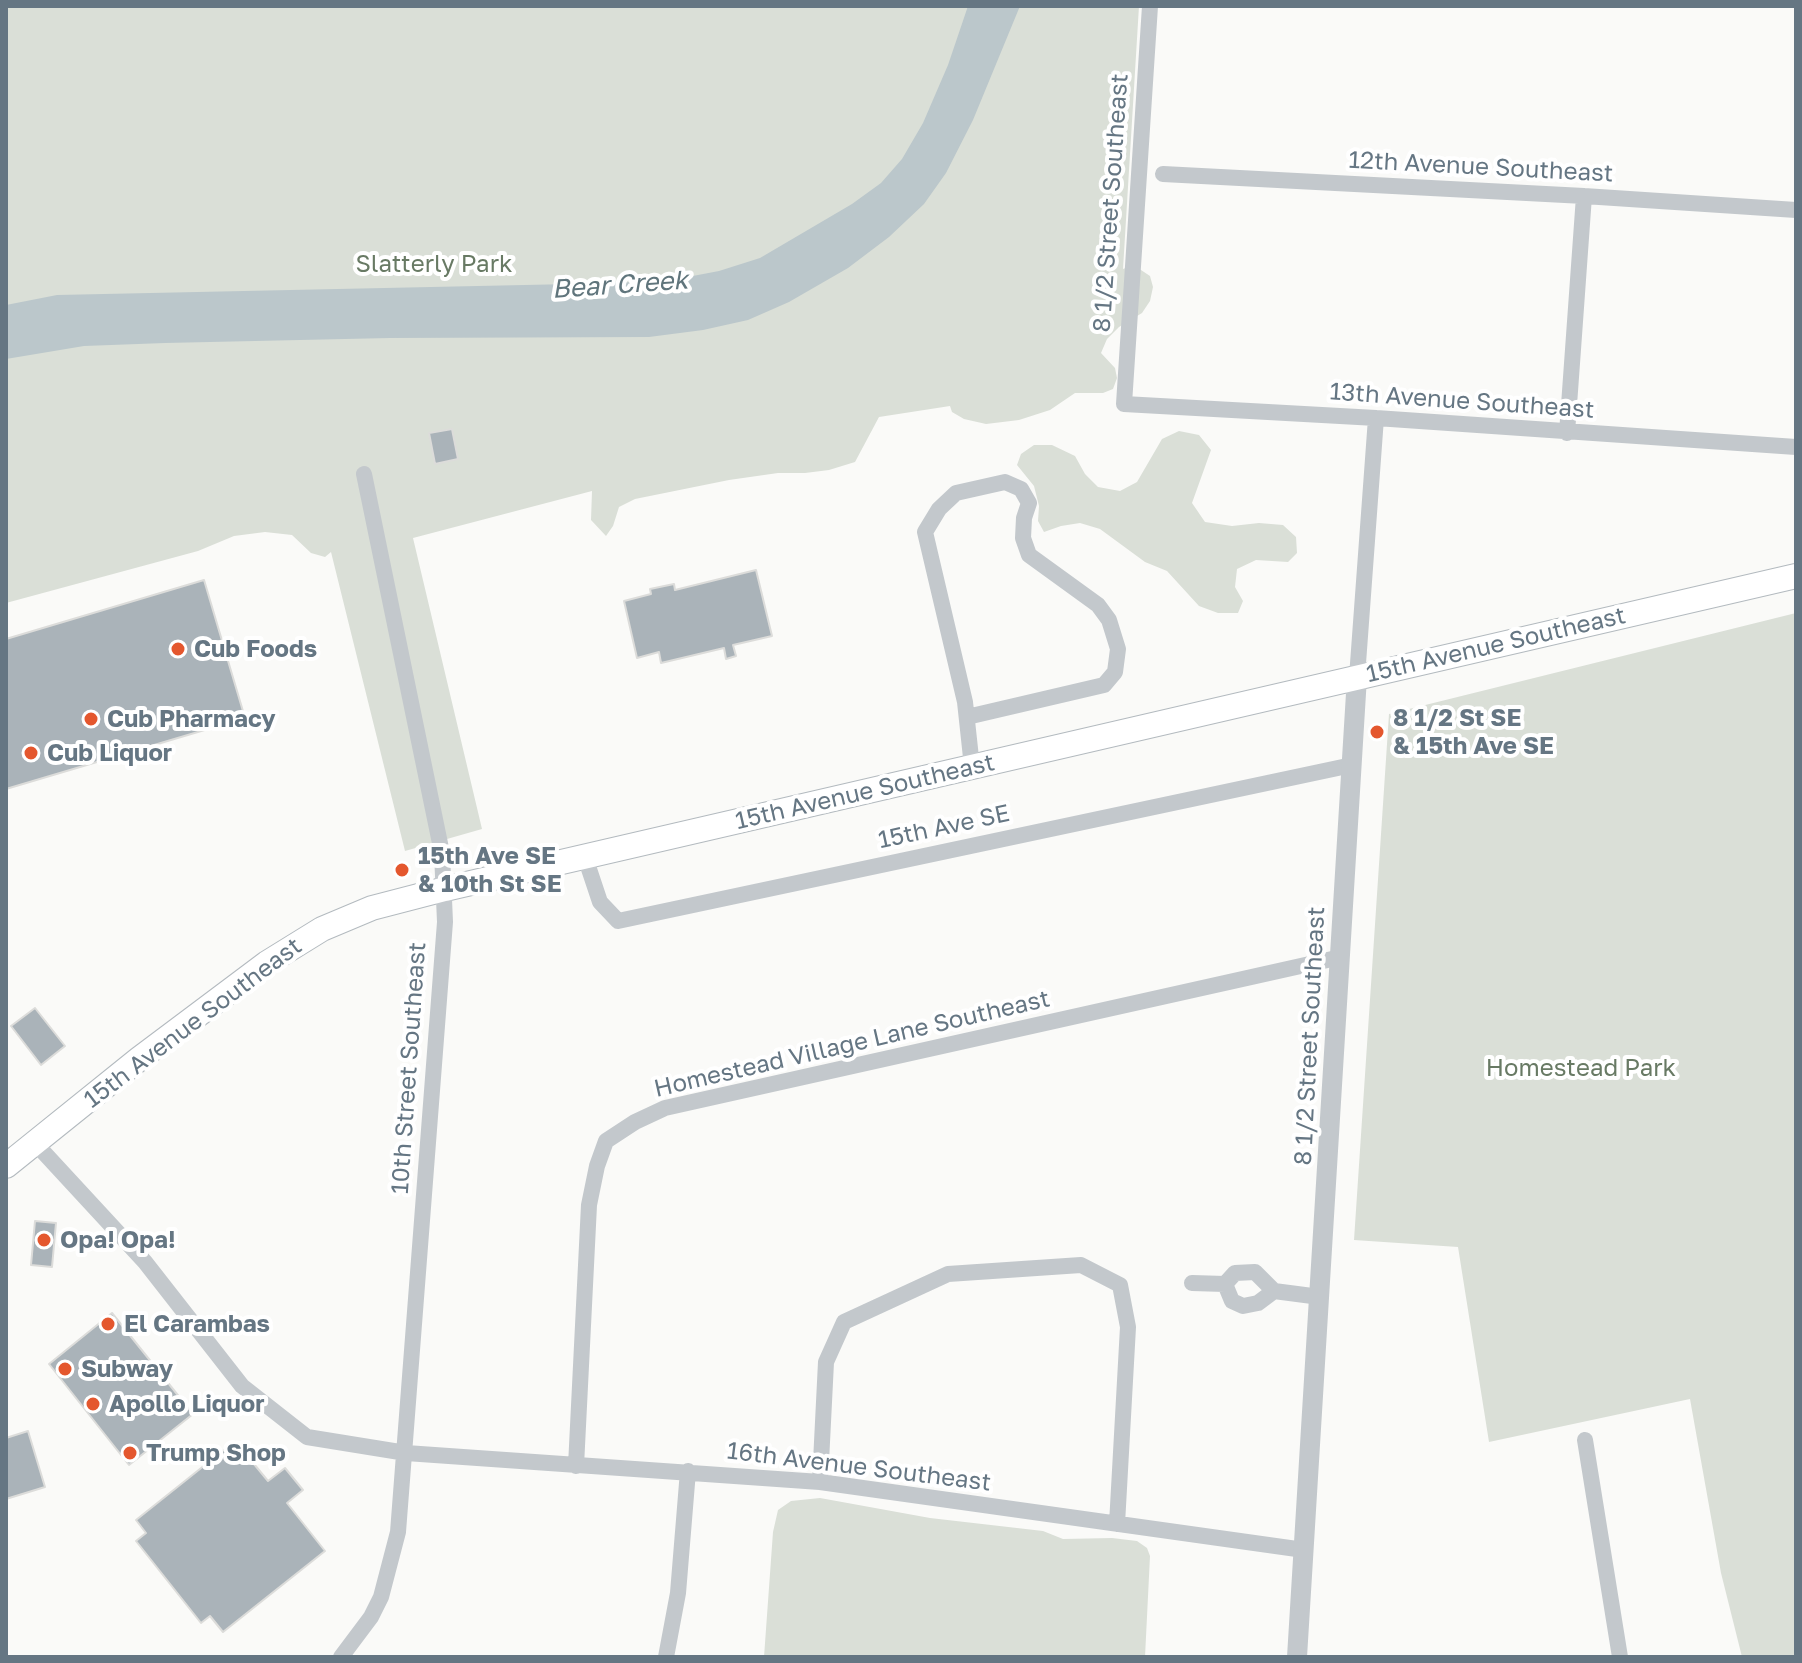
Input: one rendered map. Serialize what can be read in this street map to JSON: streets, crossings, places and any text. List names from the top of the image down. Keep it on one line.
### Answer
{"streets":{"main road":["15th Avenue Southeast"],"street":["12th Avenue Southeast","8 1/2 Street Southeast","13th Avenue Southeast","15th Ave SE","Homestead Village Lane Southeast","10th Street Southeast","16th Avenue Southeast"]},"crossings":[["8 1/2 Street Southeast","13th Avenue Southeast"],["8 1/2 Street Southeast","15th Avenue Southeast"],["8 1/2 Street Southeast","15th Ave SE"],["8 1/2 Street Southeast","Homestead Village Lane Southeast"],["8 1/2 Street Southeast","16th Avenue Southeast"],["15th Avenue Southeast","15th Ave SE"],["15th Avenue Southeast","10th Street Southeast"],["15th Avenue Southeast","16th Avenue Southeast"],["Homestead Village Lane Southeast","16th Avenue Southeast"],["10th Street Southeast","16th Avenue Southeast"]],"water":["Bear Creek"],"parks":["Slatterly Park","Homestead Park"],"places":["Cub Foods","Cub Pharmacy","8 1/2 St SE & 15th Ave SE","Cub Liquor","15th Ave SE & 10th St SE","Opa! Opa!","El Carambas","Subway","Apollo Liquor","Trump Shop"]}
